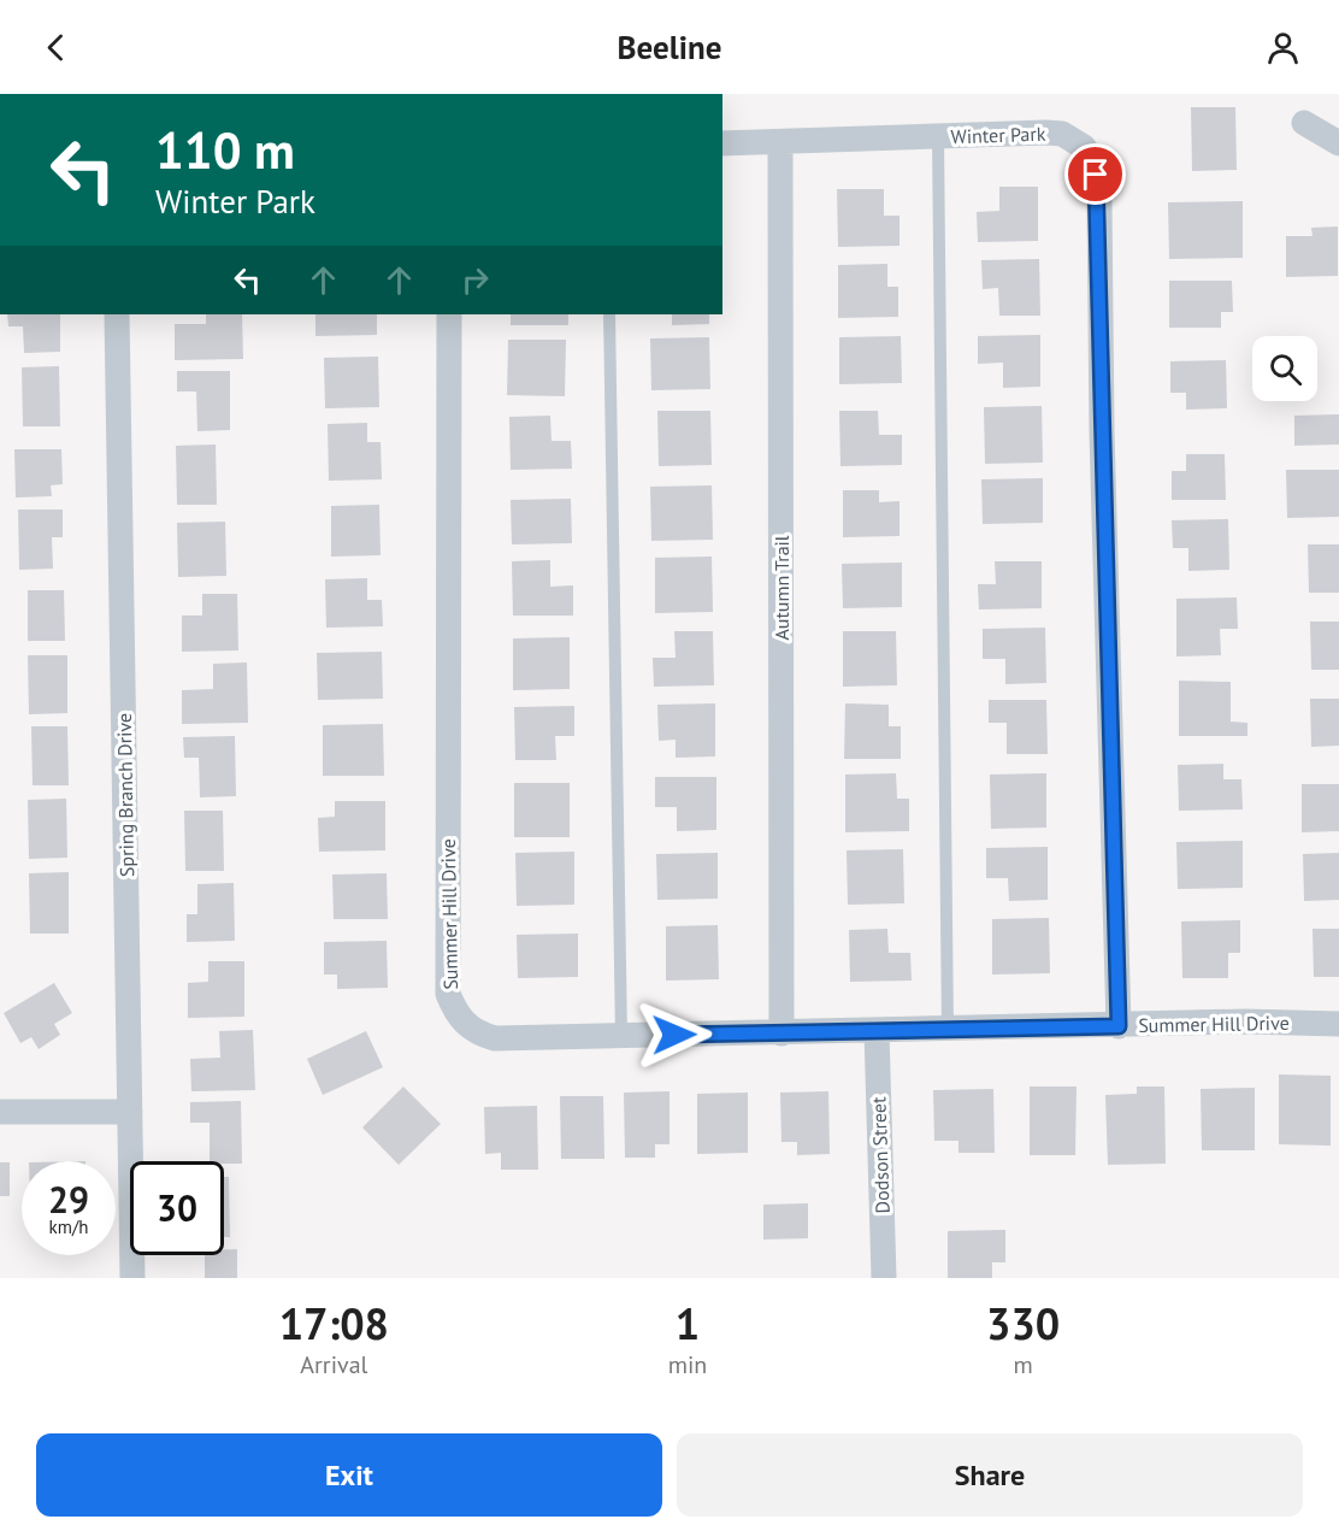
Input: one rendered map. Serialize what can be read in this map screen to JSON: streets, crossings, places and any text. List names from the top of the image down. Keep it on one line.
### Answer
{"streets":{"street":["Winter Park","Autumn Trail","Spring Branch Drive","Summer Hill Drive","Dodson Street"]},"crossings":[["Winter Park","Autumn Trail"],["Winter Park","Summer Hill Drive"],["Autumn Trail","Summer Hill Drive"],["Summer Hill Drive","Dodson Street"]],"page":{"header":"Beeline","turn":["110 m","Winter Park"],"speed":"29 km/h","limit":"30","eta":["17:08","Arrival","1","min","330","m"],"buttons":["Exit","Share"]}}
